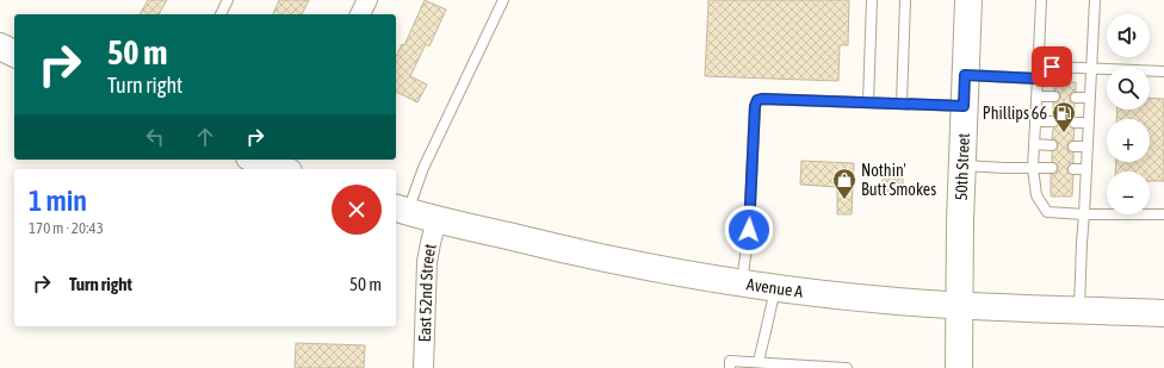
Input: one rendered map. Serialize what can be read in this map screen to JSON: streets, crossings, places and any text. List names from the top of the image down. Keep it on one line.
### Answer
{"streets":{"main road":["50th Street","Avenue A"],"street":["East 52nd Street"]},"crossings":[["50th Street","Avenue A"],["Avenue A","East 52nd Street"]],"places":{"fuel station":["Phillips 66"],"shop":["Nothin' Butt Smokes"]},"page":{"map_buttons":["+","−"],"turn":["50 m","Turn right"],"heading":["1 min","170 m · 20:43"],"list":[{"name":"Turn right","value":"50 m"}]}}
